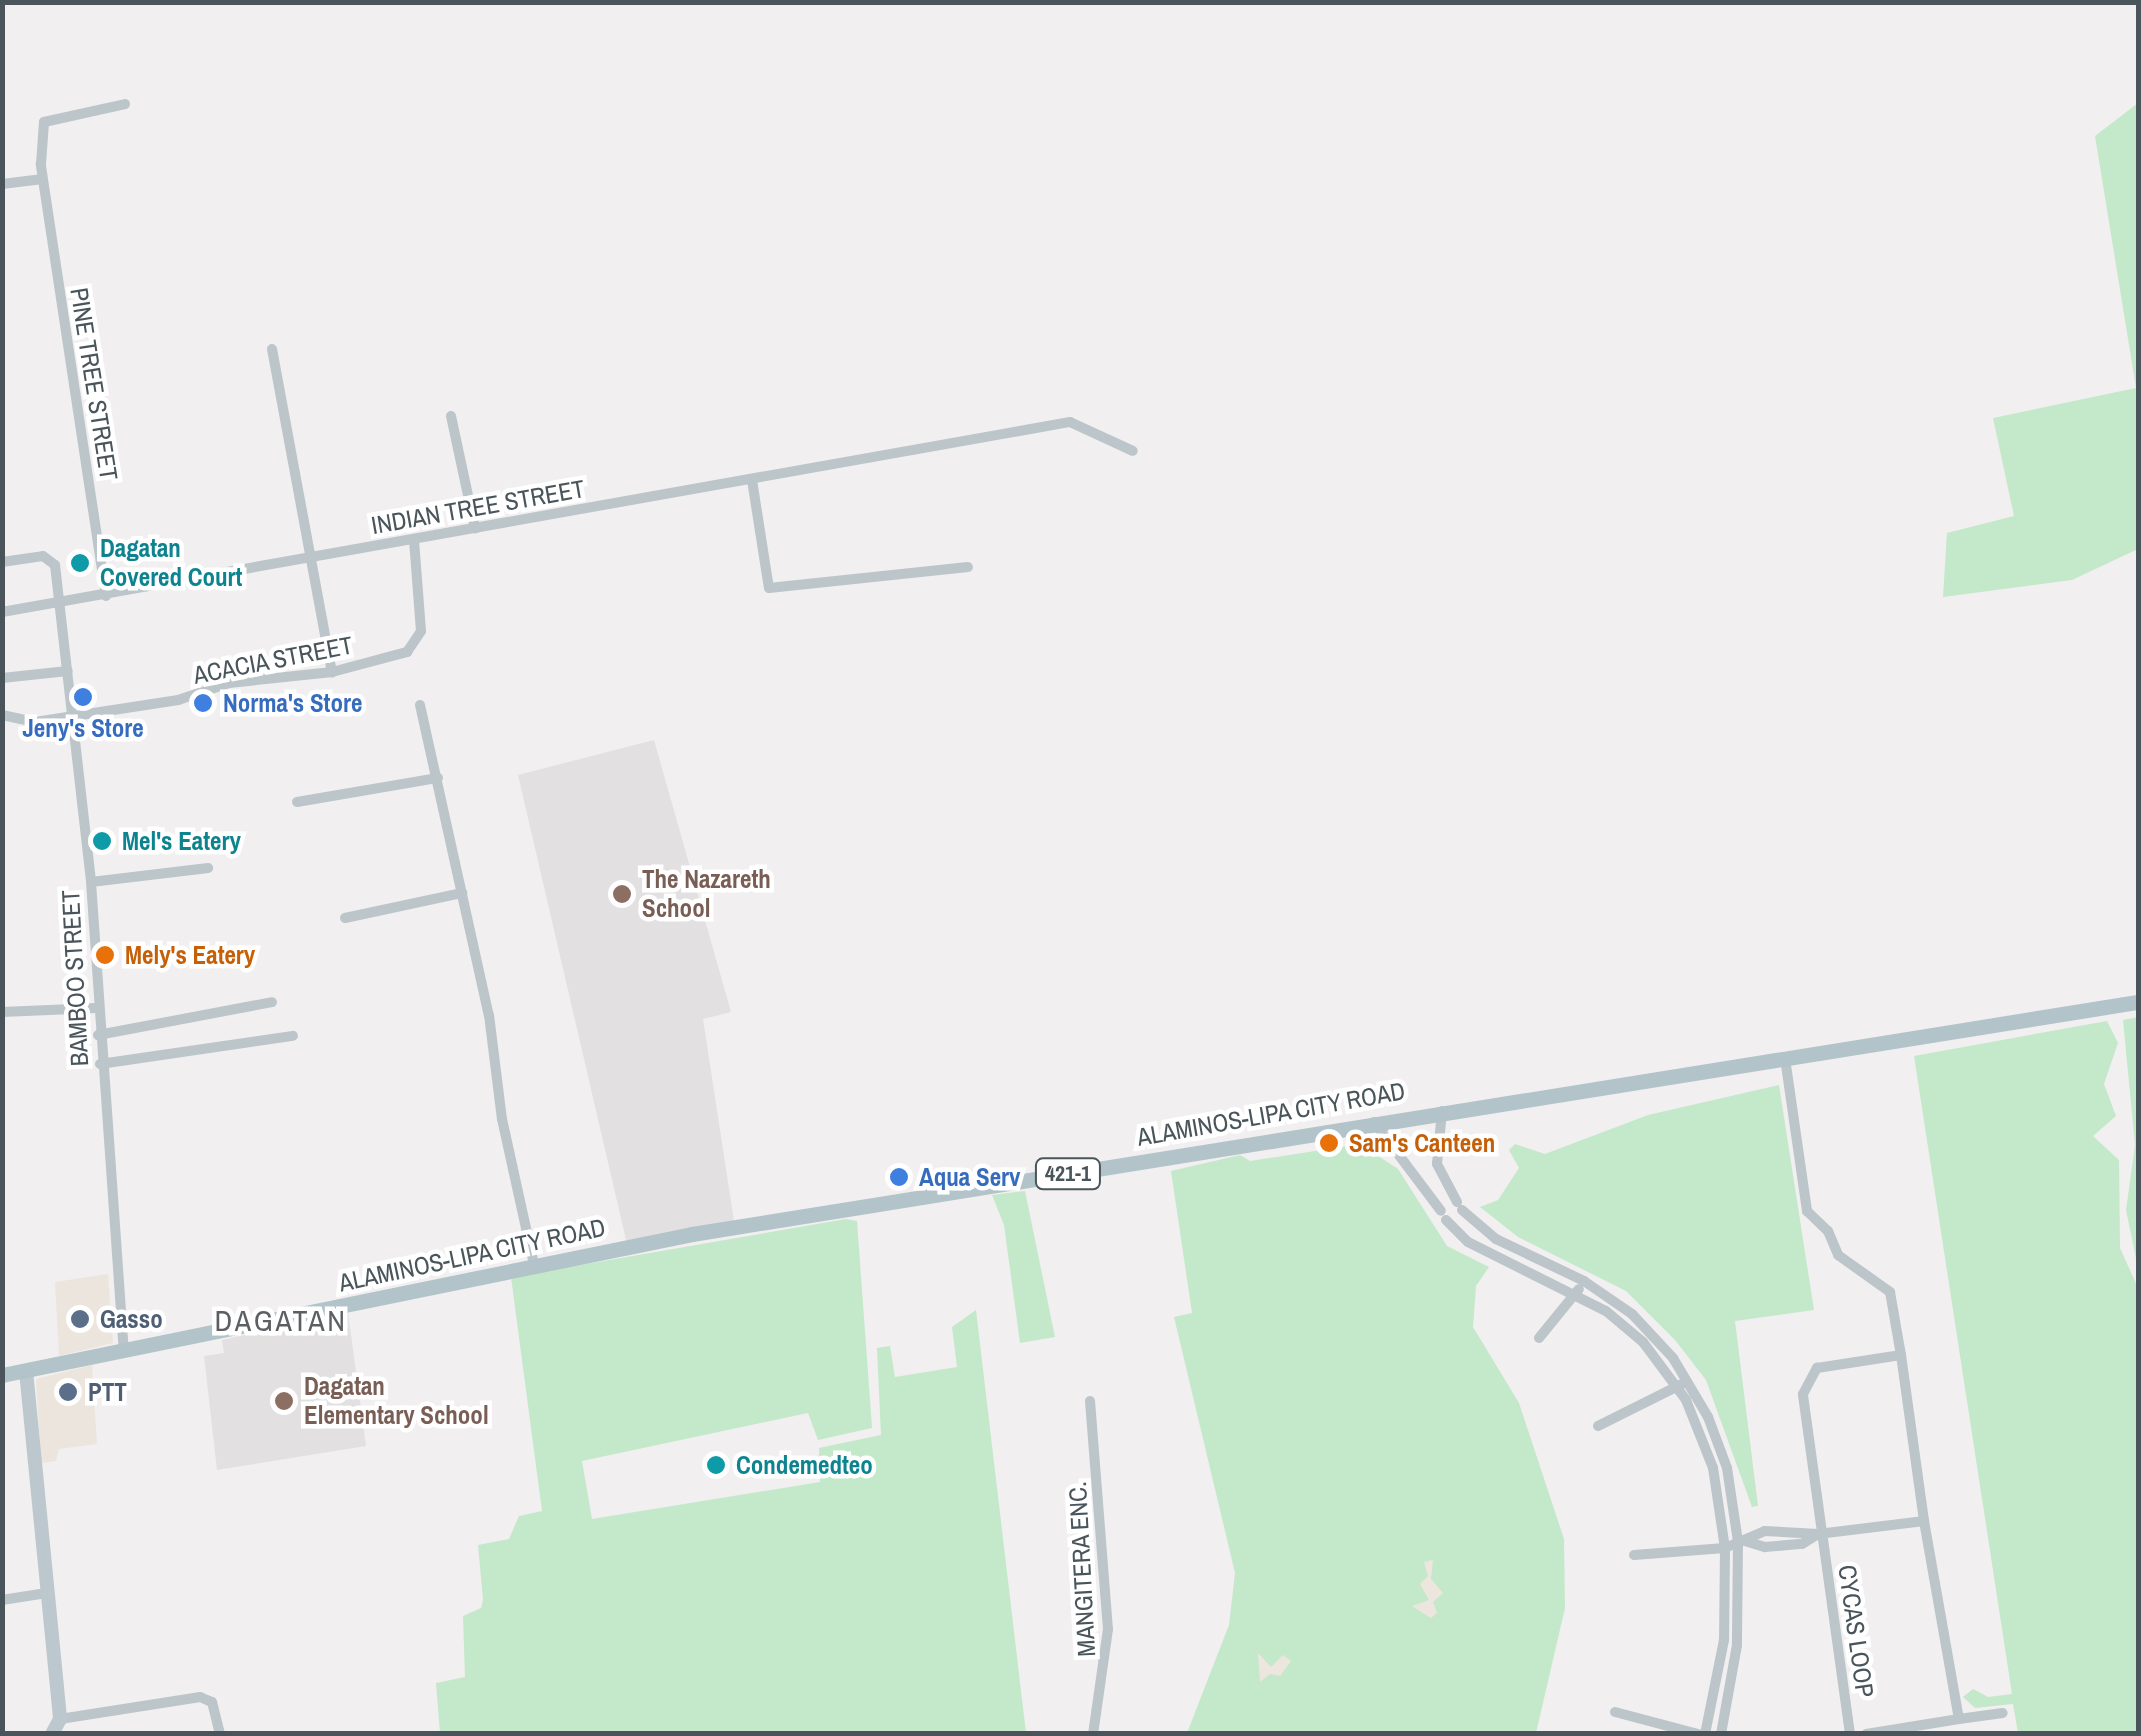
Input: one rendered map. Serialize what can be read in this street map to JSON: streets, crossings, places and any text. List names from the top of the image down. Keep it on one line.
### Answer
{"streets":{"main road":["ALAMINOS-LIPA CITY ROAD","421-1"],"street":["PINE TREE STREET","INDIAN TREE STREET","ACACIA STREET","BAMBOO STREET","MANGITERA ENC.","CYCAS LOOP"]},"crossings":[["PINE TREE STREET","INDIAN TREE STREET"],["INDIAN TREE STREET","ACACIA STREET"],["INDIAN TREE STREET","BAMBOO STREET"],["ACACIA STREET","BAMBOO STREET"],["BAMBOO STREET","ALAMINOS-LIPA CITY ROAD"]],"districts":["DAGATAN"],"places":["Dagatan Covered Court","Jeny's Store","Norma's Store","Mel's Eatery","The Nazareth School","Mely's Eatery","Sam's Canteen","Aqua Serv","Gasso","PTT","Dagatan Elementary School","Condemedteo"]}
